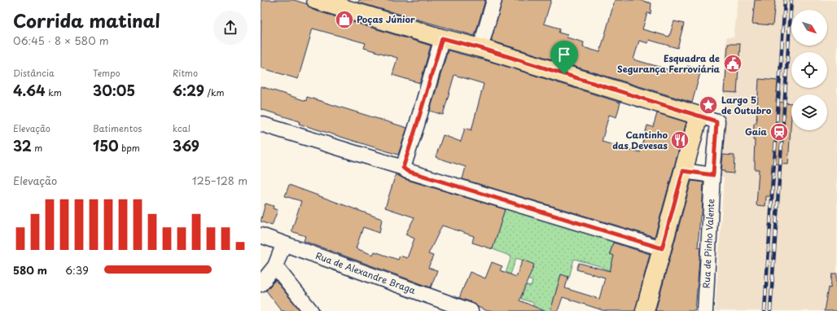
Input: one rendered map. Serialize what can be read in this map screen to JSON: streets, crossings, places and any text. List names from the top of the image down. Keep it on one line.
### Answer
{"streets":{"street":["Rua de Pinho Valente","Rua de Alexandre Braga"]},"places":{"shop":["Poças Júnior"],"public building":["Esquadra de Segurança Ferroviária"],"place":["Largo 5 de Outubro"],"station":["Gaia"],"restaurant":["Cantinho das Devesas"]},"north":"bottom right","page":{"heading":["Corrida matinal","06:45 · 8 × 580 m"],"stats":[["Distância","4.64 km"],["Tempo","30:05"],["Ritmo","6:29 /km"],["Elevação","32 m"],["Batimentos","150 bpm"],["kcal","369"]],"chart":["Elevação","125–128 m"],"list":[{"name":"580 m","note":"6:39"}]}}
